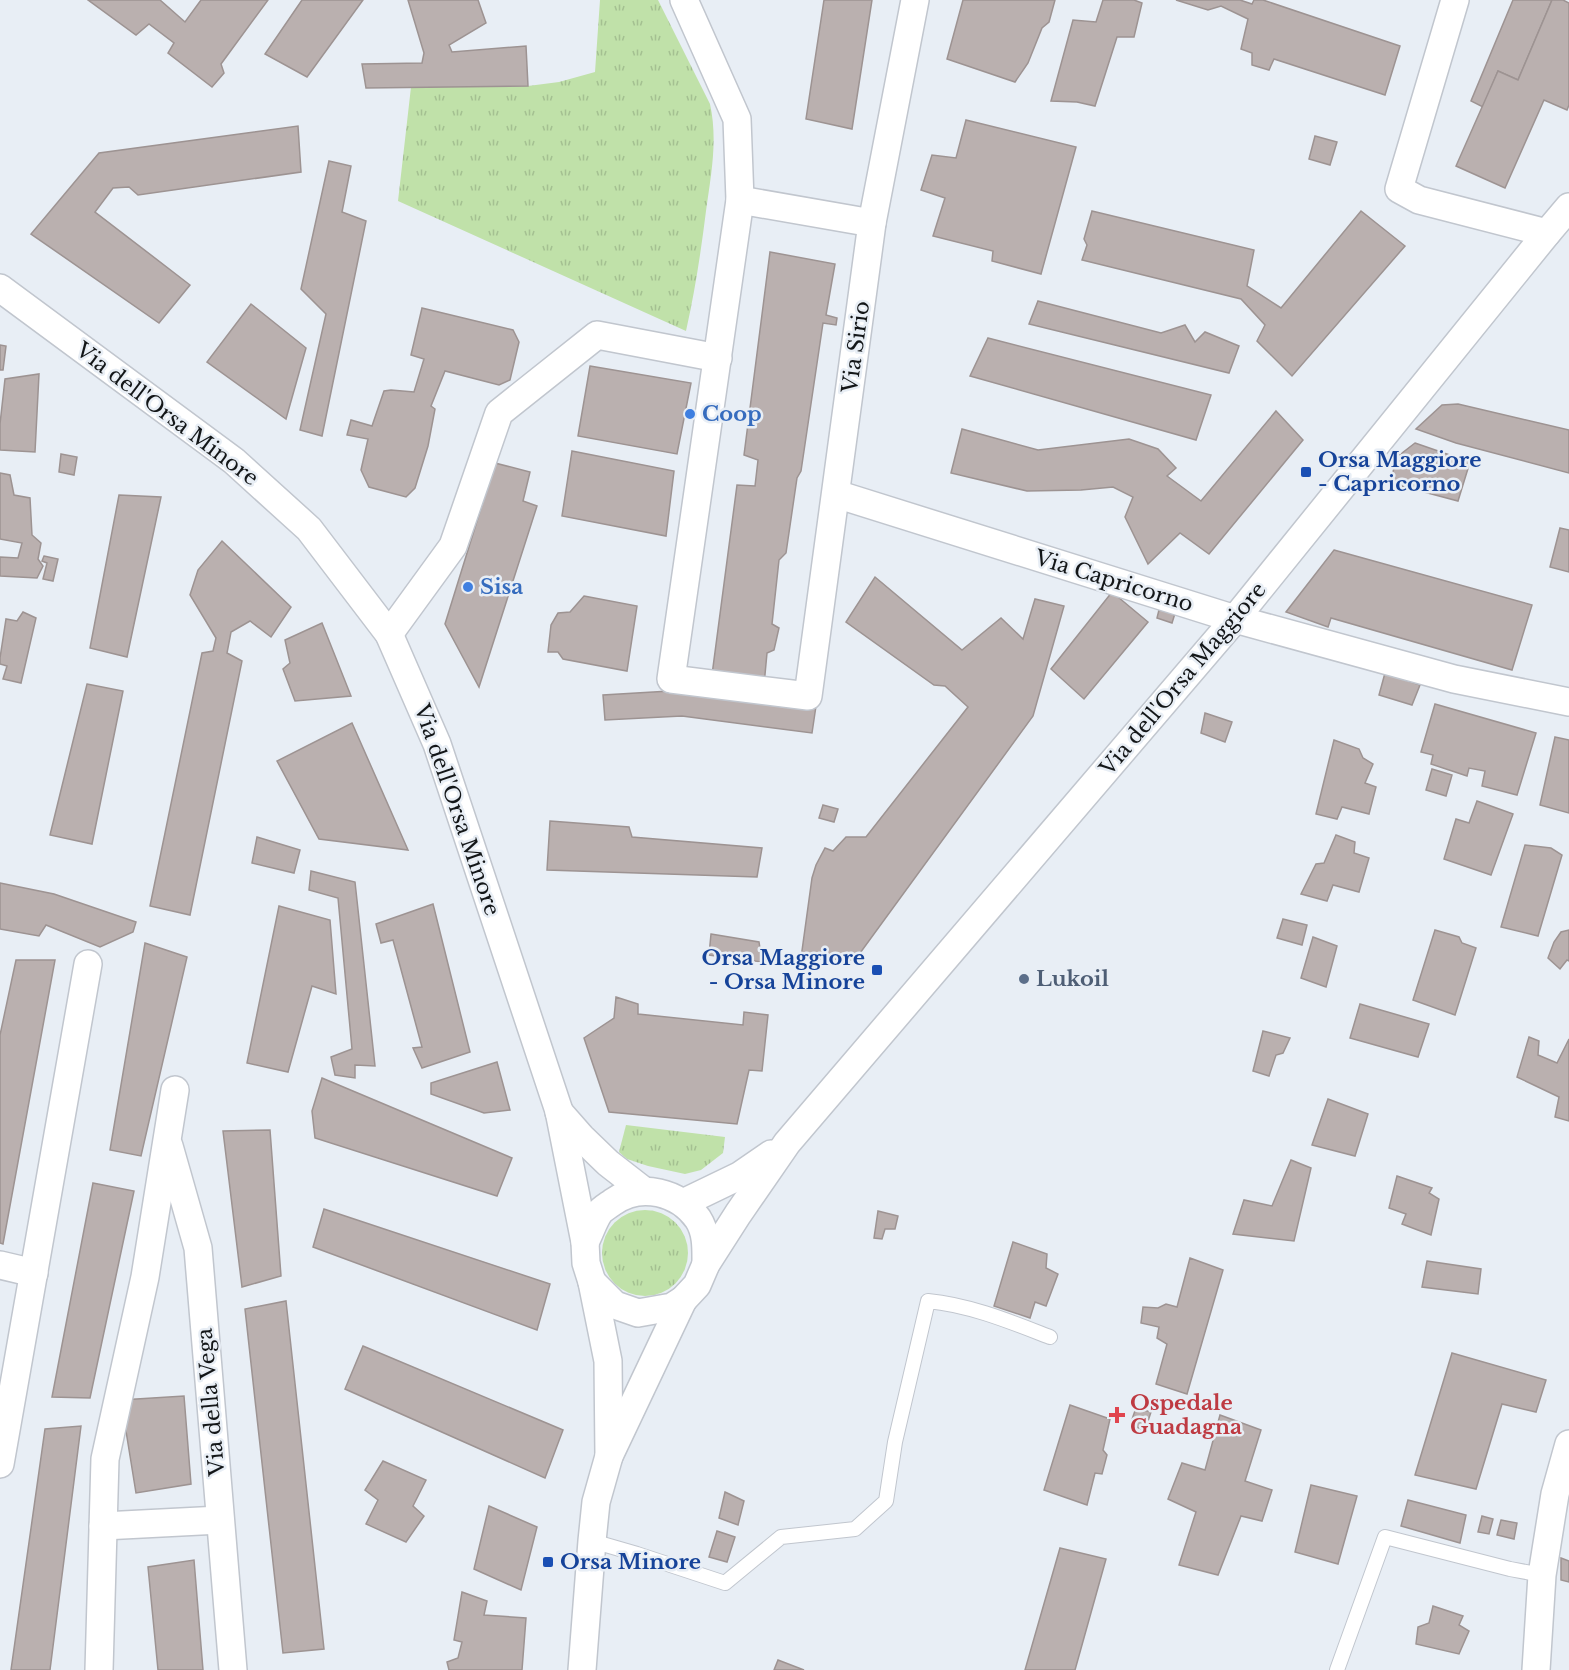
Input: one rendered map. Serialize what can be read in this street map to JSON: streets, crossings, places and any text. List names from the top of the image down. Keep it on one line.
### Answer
{"streets":{"street":["Via Sirio","Via dell'Orsa Minore","Via Capricorno","Via dell'Orsa Maggiore","Via della Vega"]},"crossings":[["Via Sirio","Via Capricorno"],["Via Capricorno","Via dell'Orsa Maggiore"]],"places":{"other":["Coop","Sisa","Lukoil"],"transit":["Orsa Maggiore - Capricorno","Orsa Maggiore - Orsa Minore","Orsa Minore"],"health":["Ospedale Guadagna"]}}
